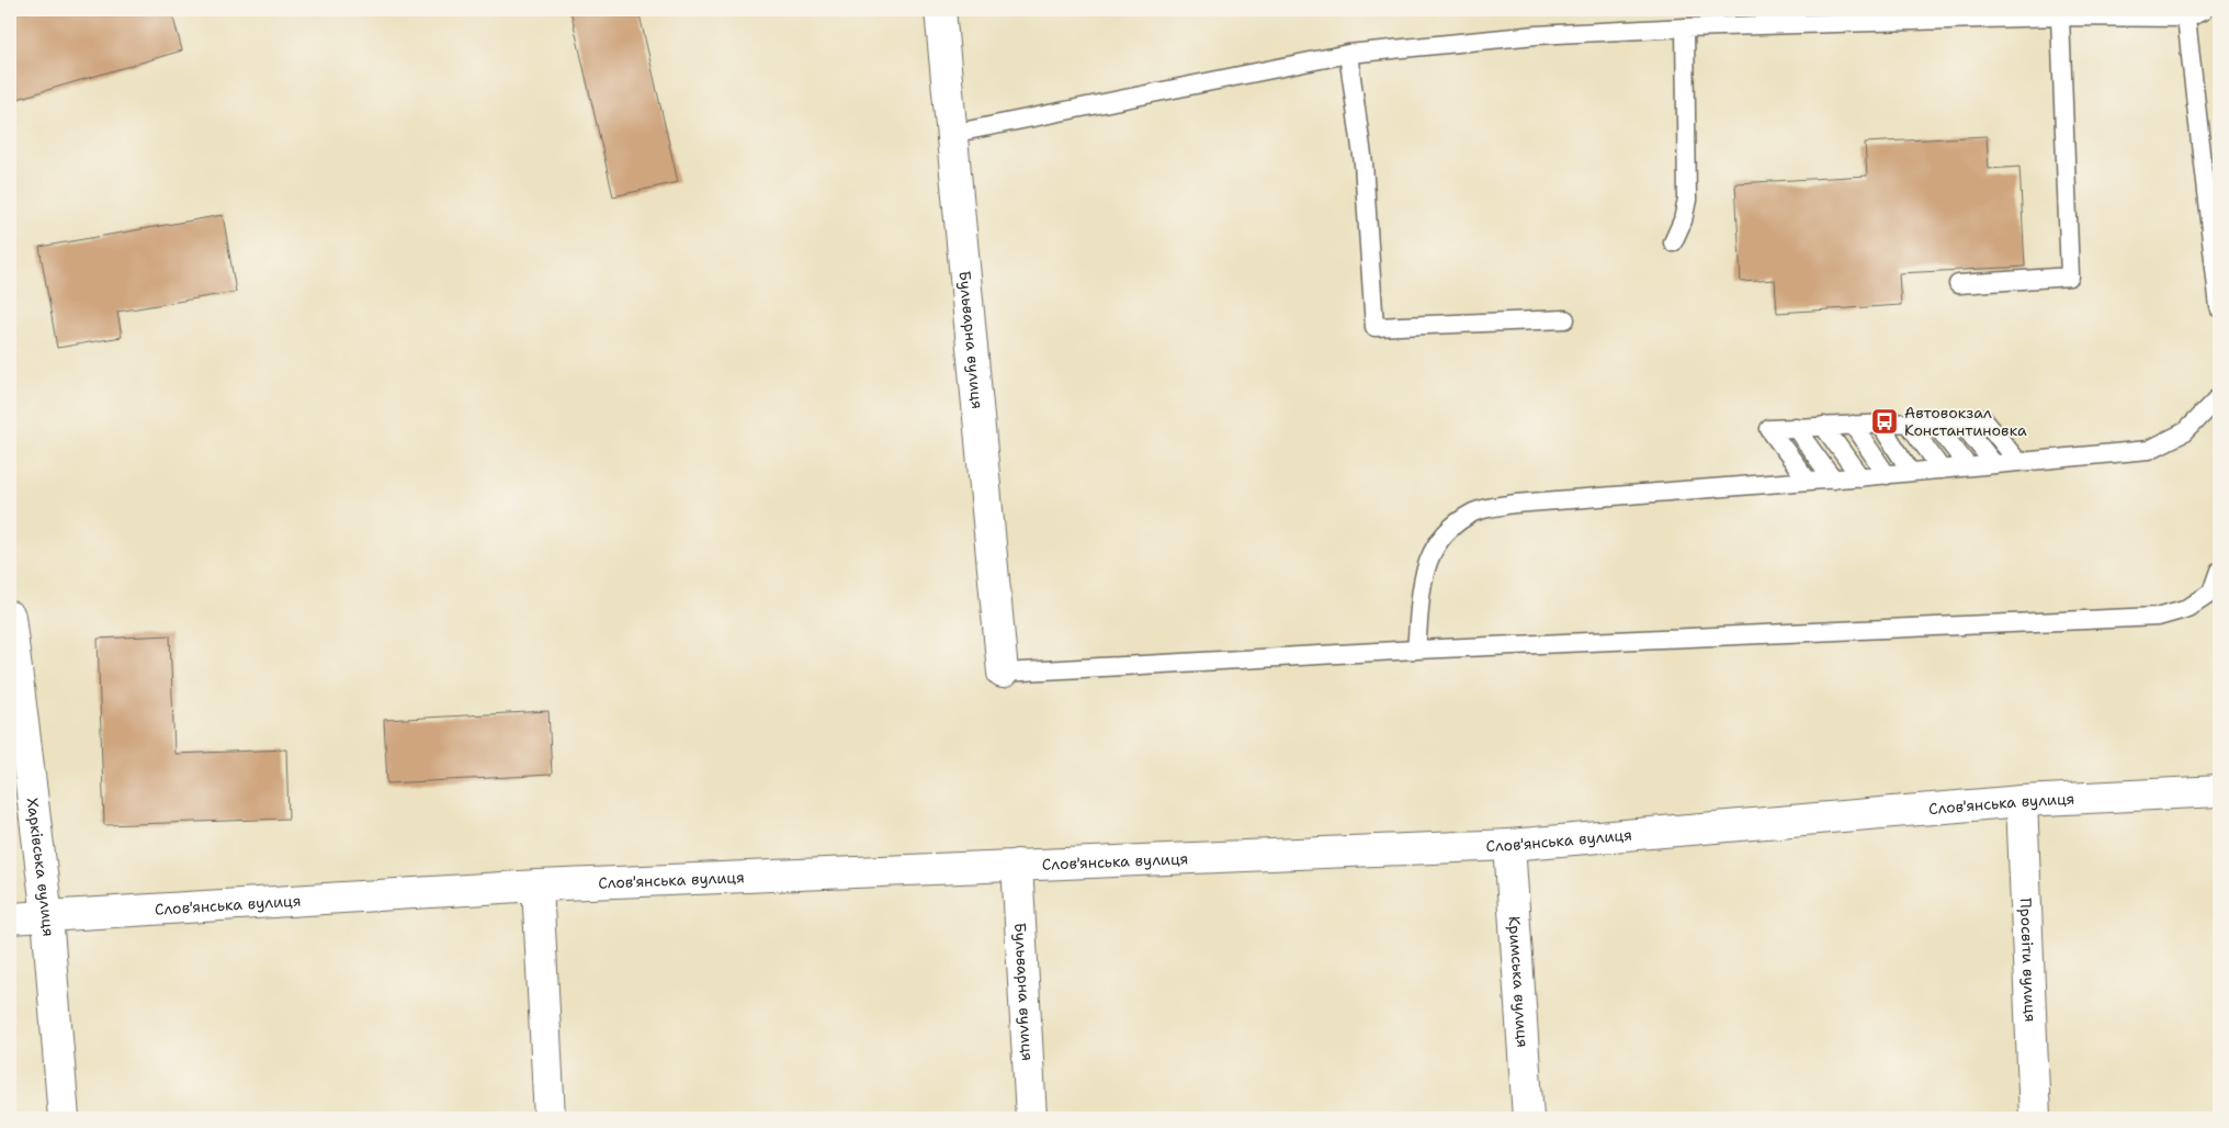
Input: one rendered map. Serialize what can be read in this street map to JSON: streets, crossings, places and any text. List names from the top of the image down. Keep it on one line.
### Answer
{"streets":{"street":["Бульварна вулиця","Слов'янська вулиця","Харківська вулиця","Просвіти вулиця","Кримська вулиця"]},"crossings":[["Бульварна вулиця","Слов'янська вулиця"],["Слов'янська вулиця","Харківська вулиця"],["Слов'янська вулиця","Просвіти вулиця"],["Слов'янська вулиця","Кримська вулиця"]],"places":{"bus stop":["Автовокзал Константиновка"]}}
